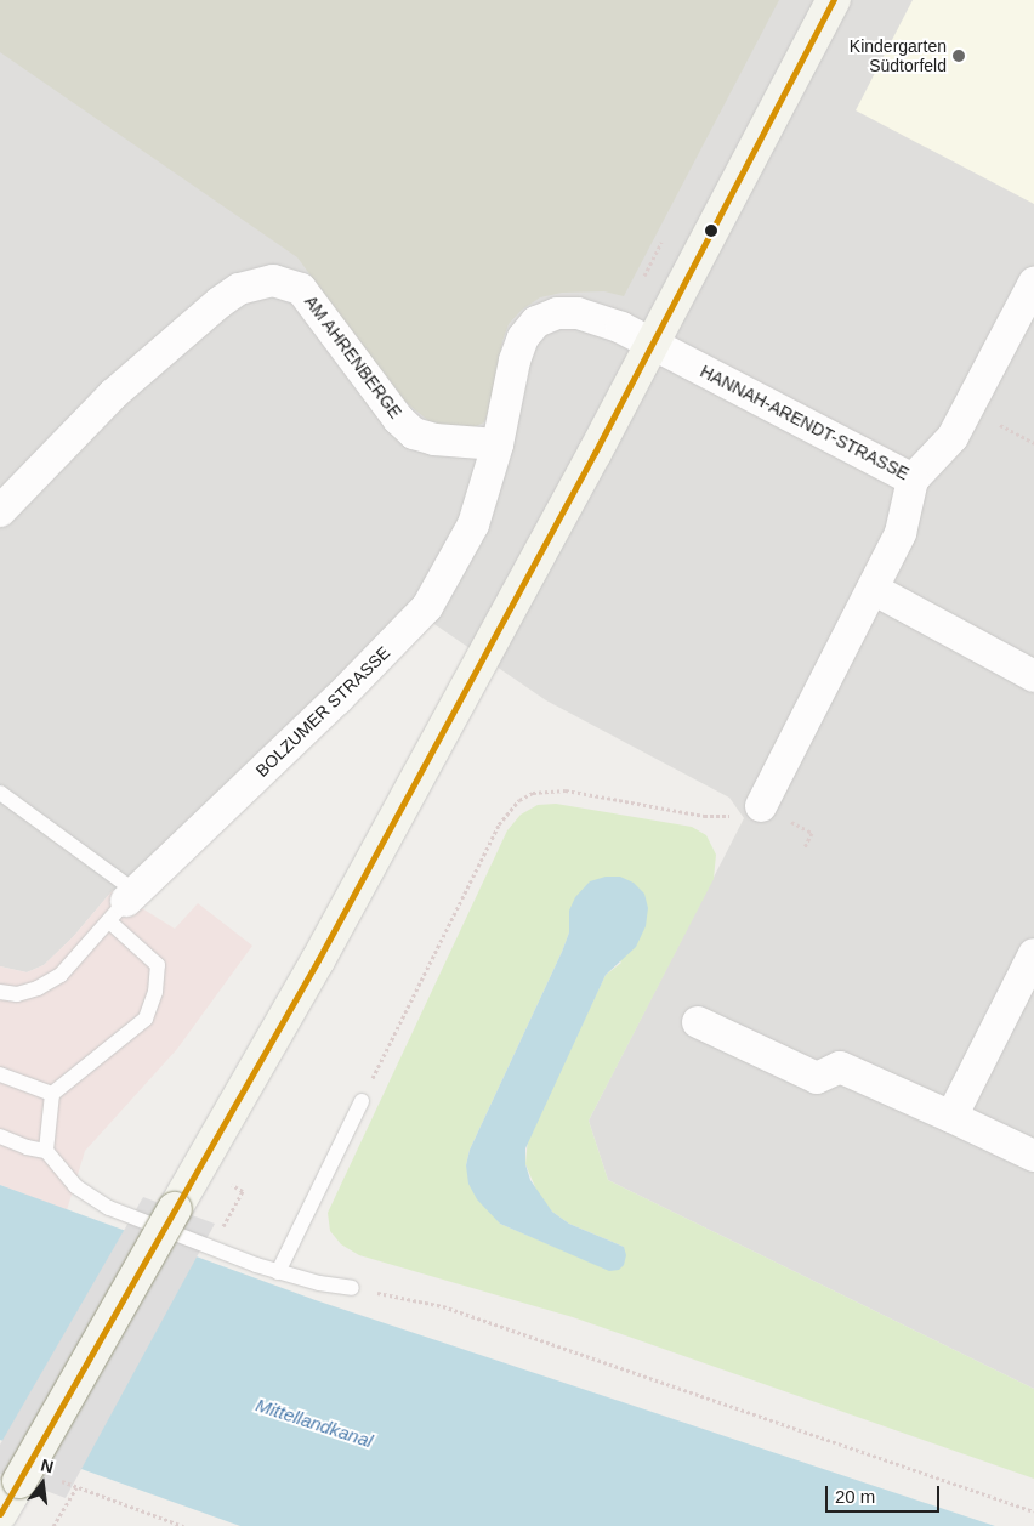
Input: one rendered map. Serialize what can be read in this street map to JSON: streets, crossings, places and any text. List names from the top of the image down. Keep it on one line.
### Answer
{"streets":{"street":["AM AHRENBERGE","HANNAH-ARENDT-STRASSE","BOLZUMER STRASSE"]},"crossings":[["AM AHRENBERGE","BOLZUMER STRASSE"]],"water":["Mittellandkanal"],"places":["Kindergarten Südtorfeld"],"scale_bar":"20 m","north":"top"}
